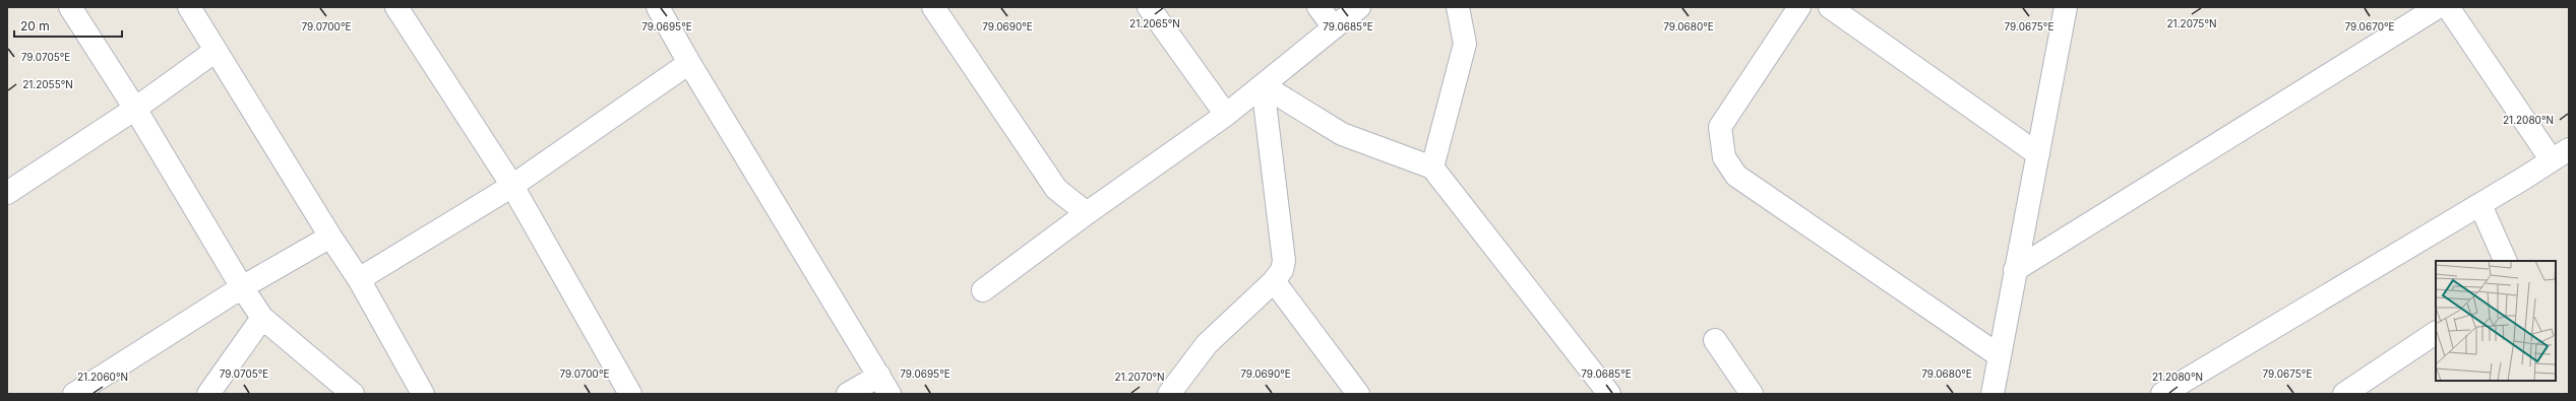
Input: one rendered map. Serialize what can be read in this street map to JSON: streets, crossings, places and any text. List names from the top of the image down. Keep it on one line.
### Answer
{"scale_bar":"20 m","coordinates":["21.2065°N","21.2075°N","79.0695°E","79.0685°E","79.0680°E","79.0670°E","79.0700°E","79.0690°E","79.0675°E","79.0705°E","21.2055°N","21.2080°N","21.2060°N","21.2070°N"]}
